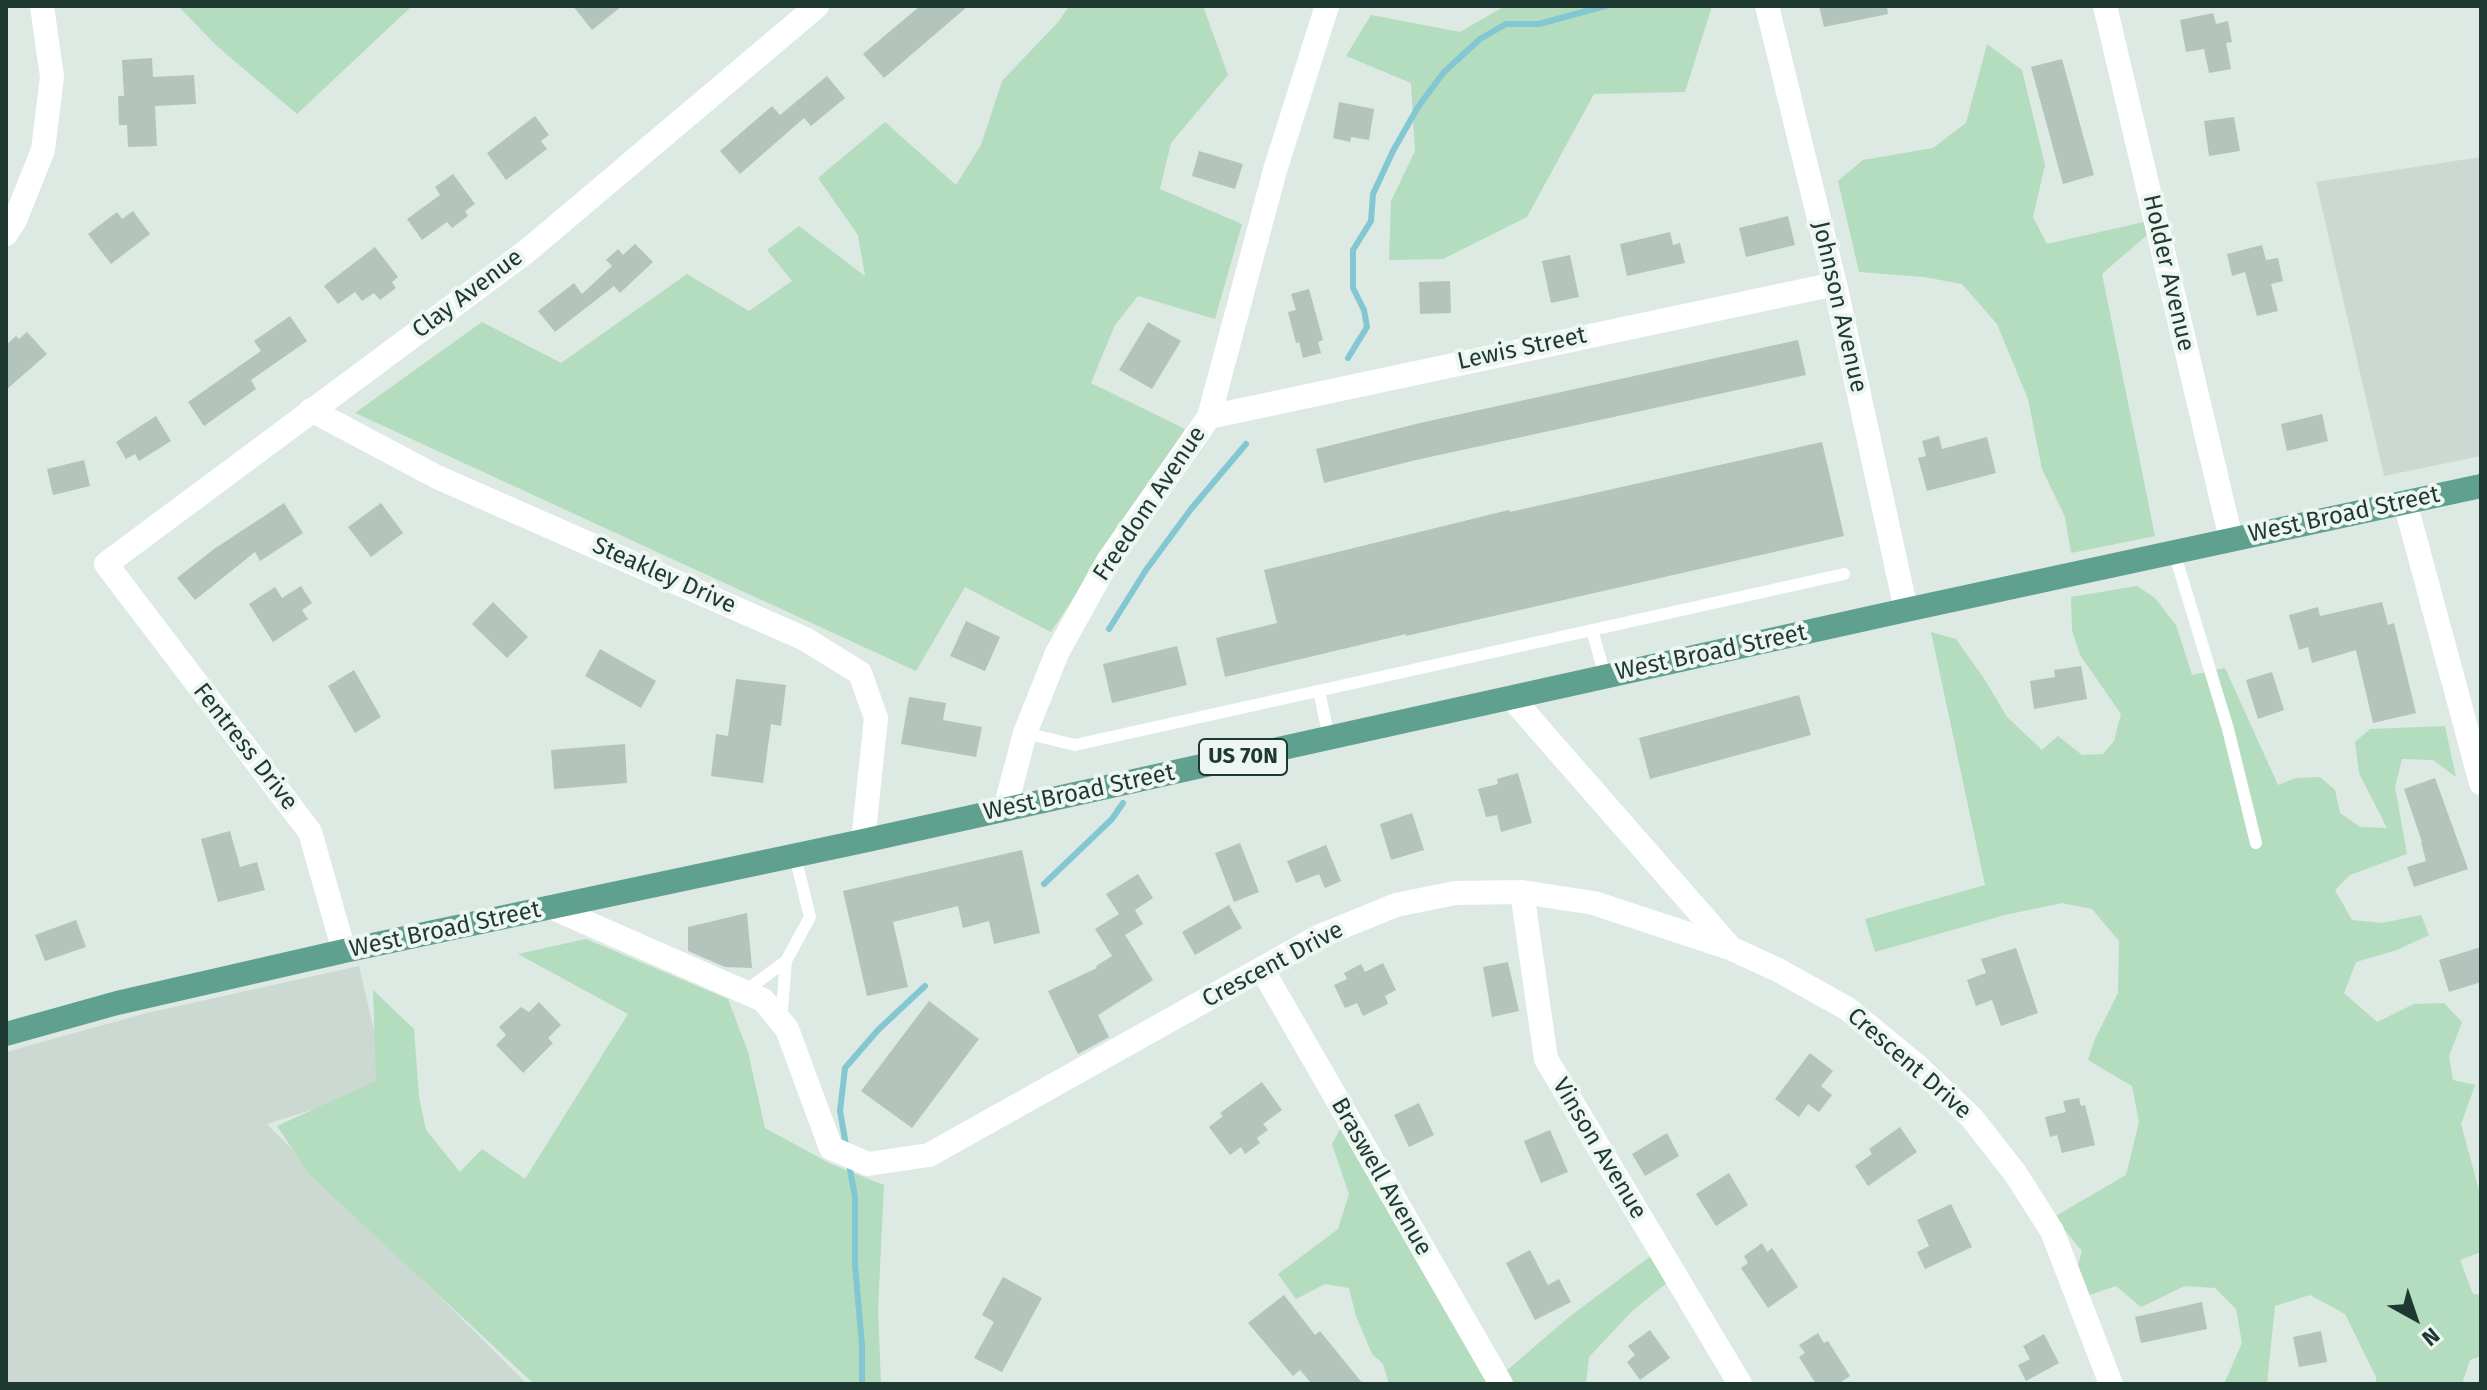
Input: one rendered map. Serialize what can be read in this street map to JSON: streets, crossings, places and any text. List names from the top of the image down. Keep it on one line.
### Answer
{"streets":{"main road":["West Broad Street","US 70N"],"street":["Holder Avenue","Clay Avenue","Johnson Avenue","Lewis Street","Freedom Avenue","Steakley Drive","Fentress Drive","Crescent Drive","Vinson Avenue","Braswell Avenue"]},"crossings":[["Holder Avenue","West Broad Street"],["Clay Avenue","Steakley Drive"],["Clay Avenue","Fentress Drive"],["Johnson Avenue","Lewis Street"],["Johnson Avenue","West Broad Street"],["Lewis Street","Freedom Avenue"],["Freedom Avenue","West Broad Street"],["West Broad Street","Steakley Drive"],["West Broad Street","Fentress Drive"],["West Broad Street","Crescent Drive"],["Crescent Drive","Vinson Avenue"],["Crescent Drive","Braswell Avenue"]],"north":"bottom right"}
